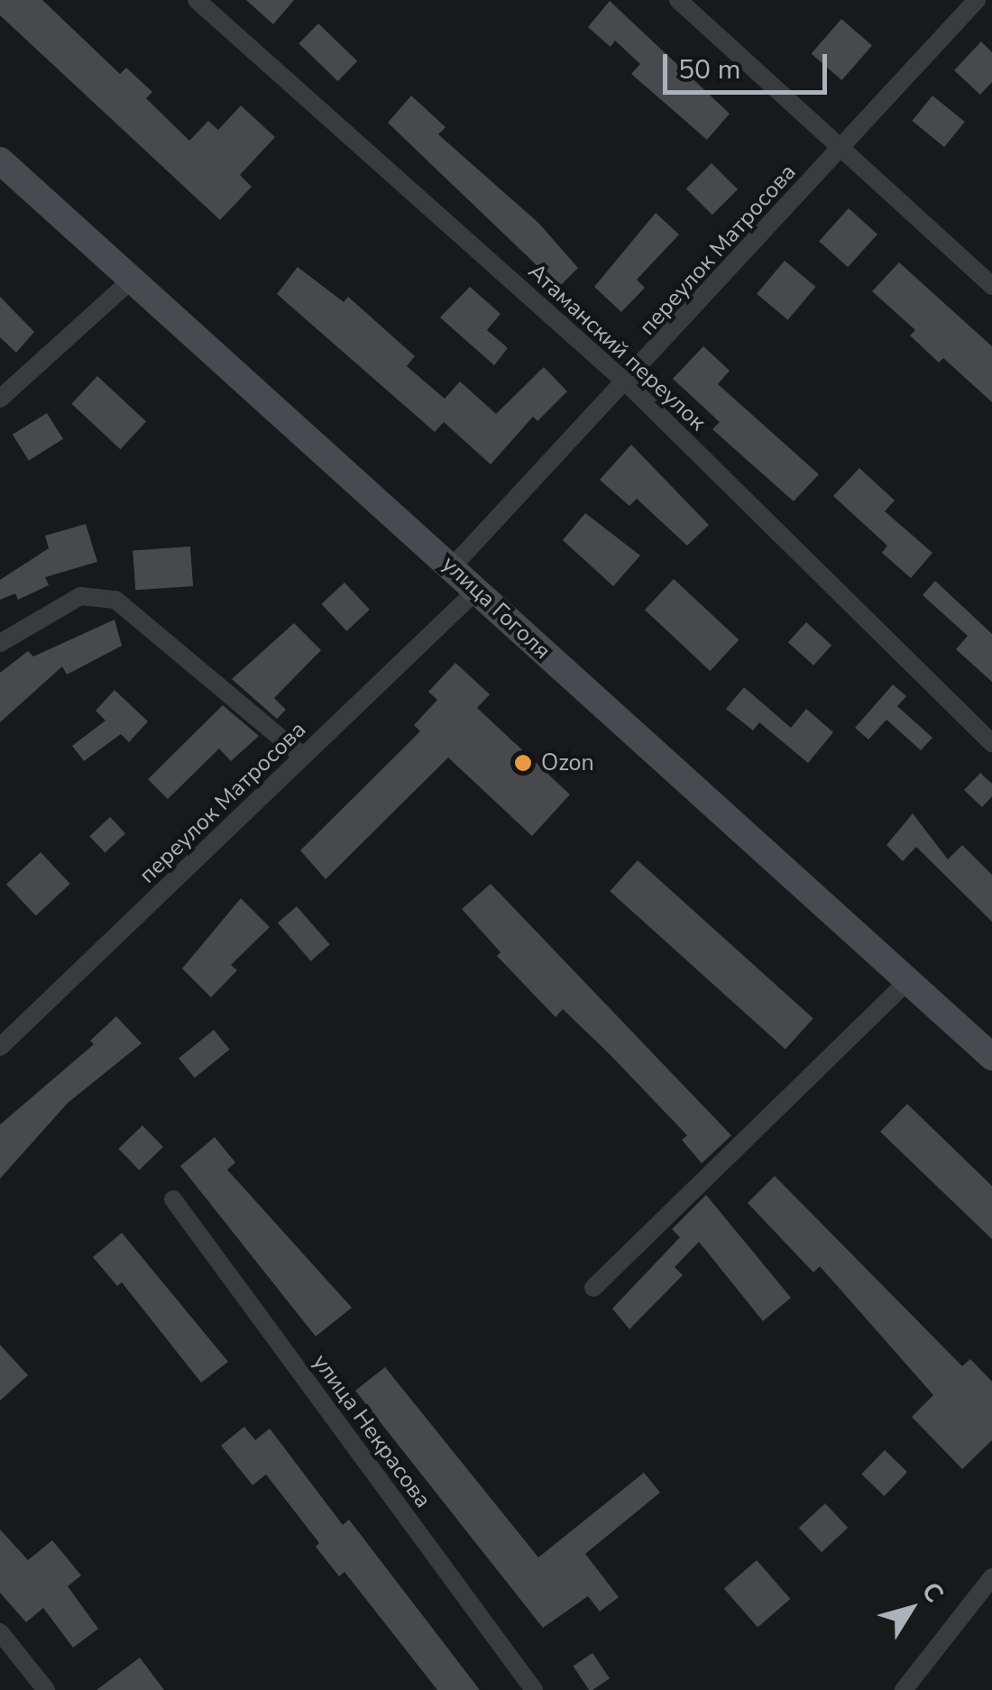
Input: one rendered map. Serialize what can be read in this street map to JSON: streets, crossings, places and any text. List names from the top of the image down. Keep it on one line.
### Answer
{"streets":{"main road":["улица Гоголя"],"street":["переулок Матросова","Атаманский переулок","улица Некрасова"]},"crossings":[["переулок Матросова","Атаманский переулок"],["переулок Матросова","улица Гоголя"]],"places":["Ozon"],"scale_bar":"50 m","north":"top right"}
